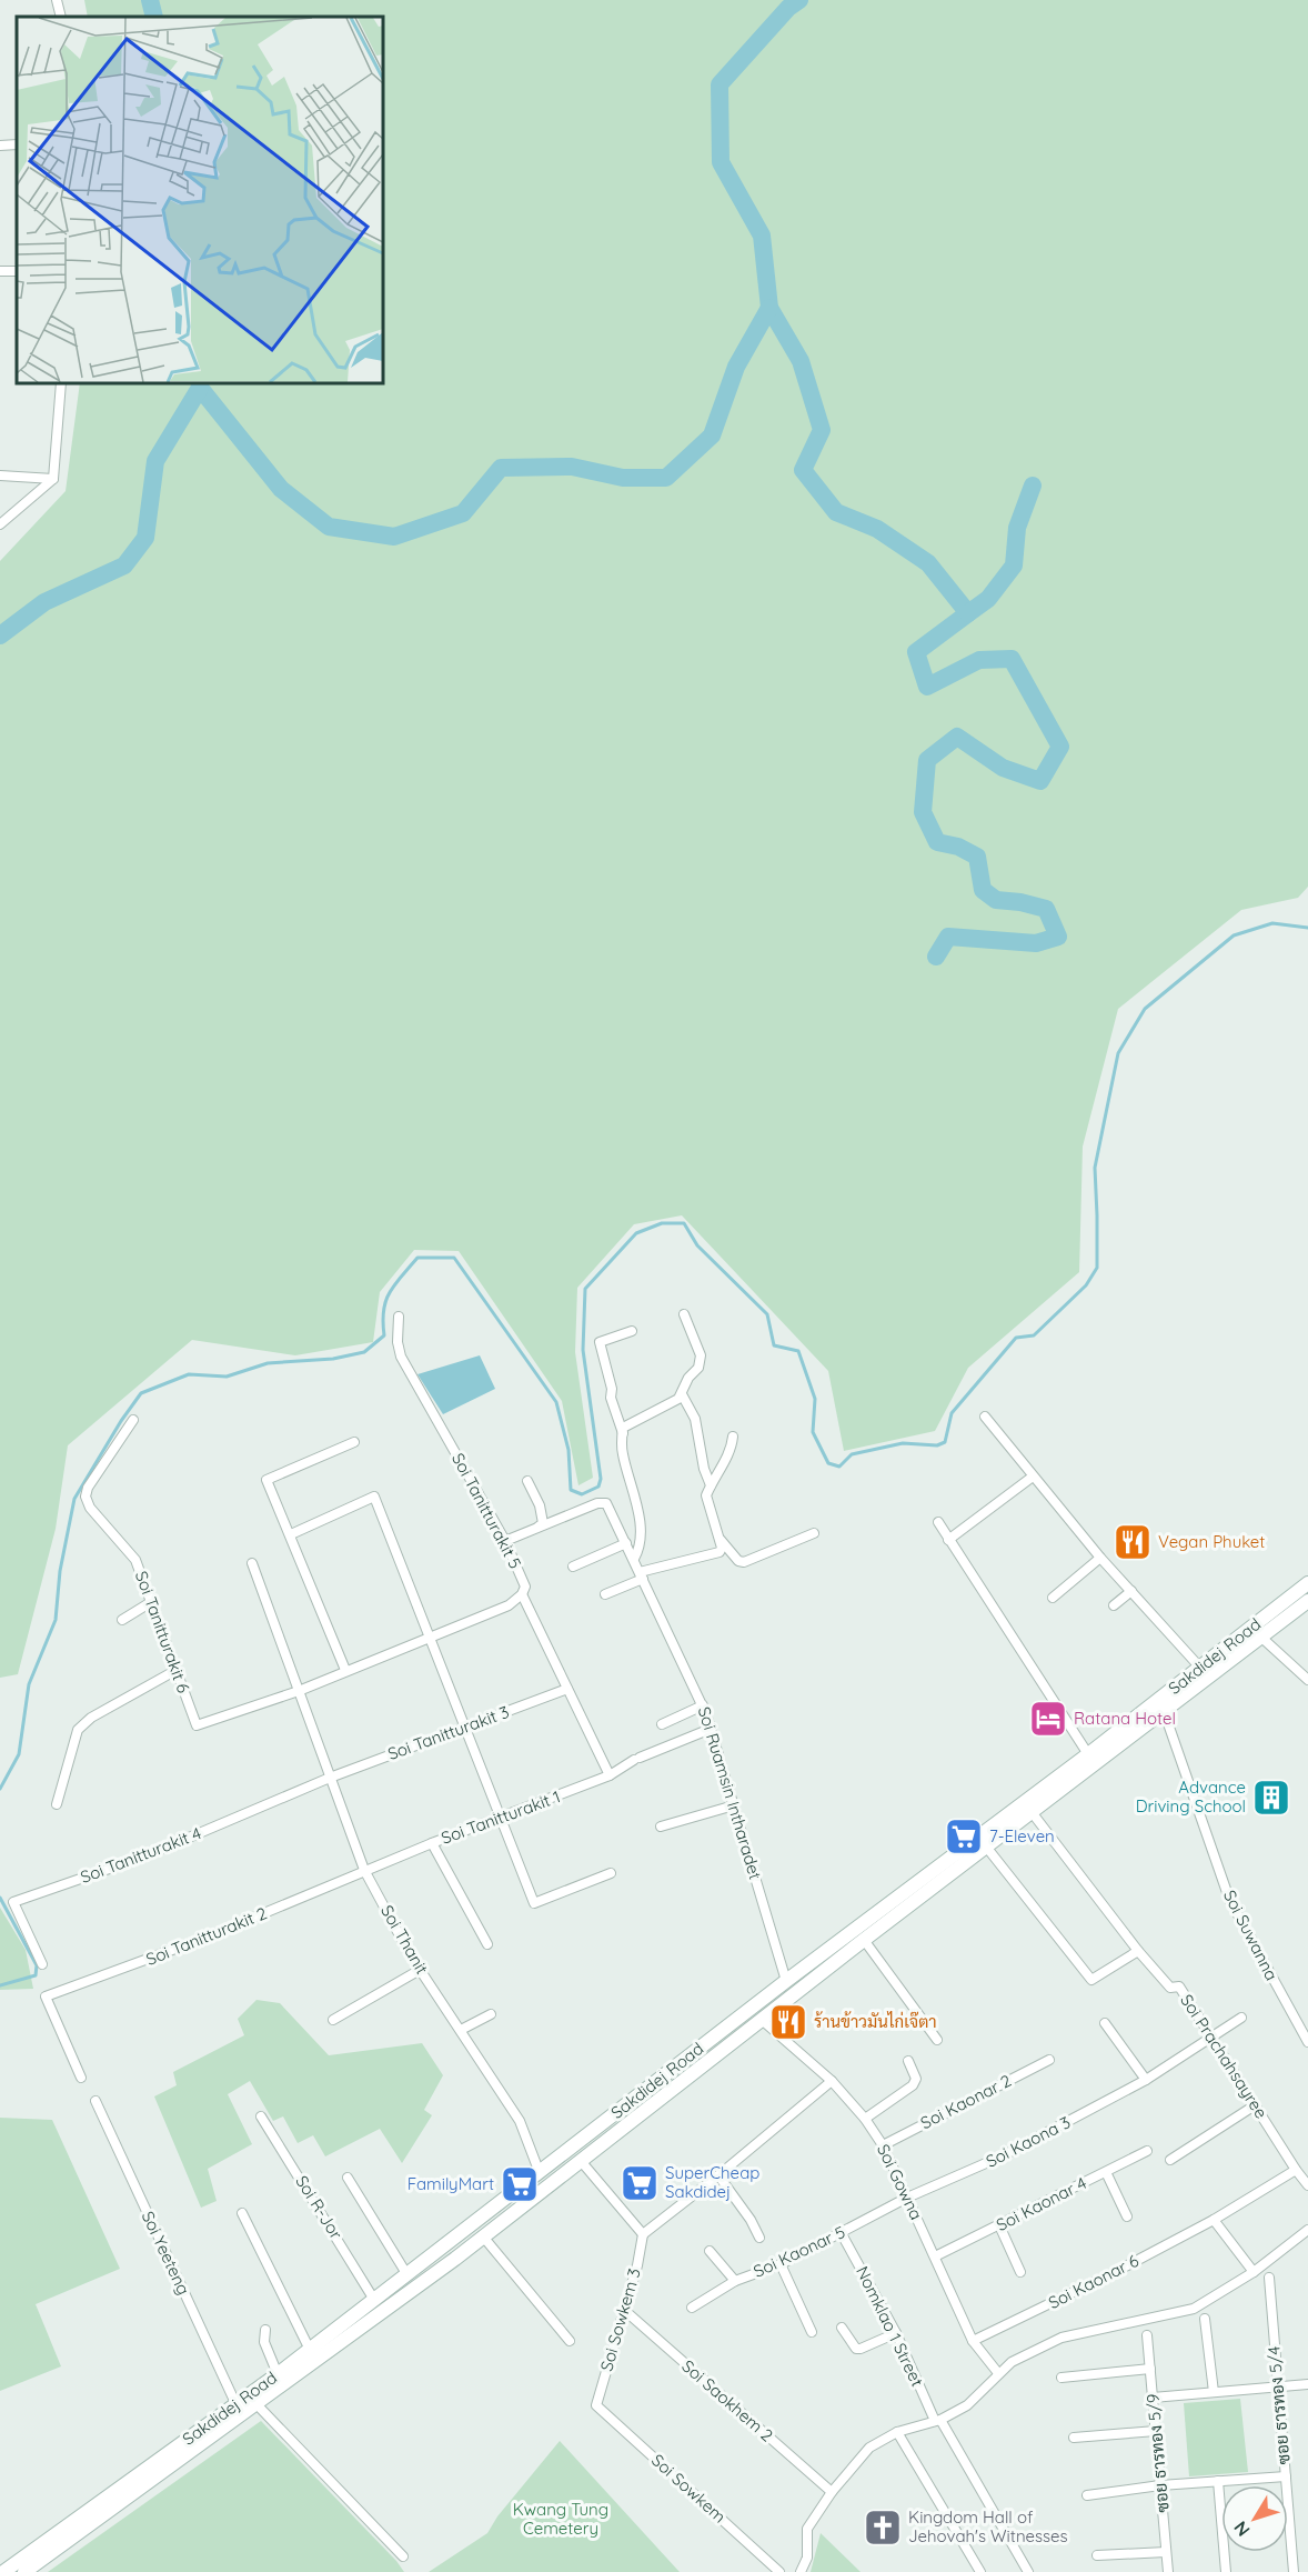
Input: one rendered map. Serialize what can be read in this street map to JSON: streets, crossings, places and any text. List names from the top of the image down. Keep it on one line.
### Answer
{"streets":{"main road":["Sakdidej Road"],"street":["Soi Tanitturakit 5","Soi Tanitturakit 6","Soi Tanitturakit 3","Soi Ruamsin Intharadet","Soi Tanitturakit 1","Soi Tanitturakit 4","Soi Suwanna","Soi Tanitturakit 2","Soi Thanit","Soi Prachahsayree","Soi Kaonar 2","Soi Kaona 3","Soi Gowna","Soi Kaonar 4","Soi R-Jor","Soi Kaonar 5","Soi Yeeteng","Soi Kaonar 6","Soi Sowkem 3","Nomklao 1 Street","Soi Saokhem 2","ซอย ธารทอง 5/4","ซอย ธารทอง 5/9","Soi Sowkem"]},"crossings":[["Soi Tanitturakit 5","Soi Tanitturakit 3"],["Soi Tanitturakit 5","Soi Tanitturakit 1"],["Soi Tanitturakit 6","Soi Thanit"],["Sakdidej Road","Soi Ruamsin Intharadet"],["Sakdidej Road","Soi Suwanna"],["Sakdidej Road","Soi Thanit"],["Sakdidej Road","Soi Prachahsayree"],["Sakdidej Road","Soi Gowna"],["Sakdidej Road","Soi R-Jor"],["Sakdidej Road","Soi Yeeteng"],["Soi Tanitturakit 3","Soi Tanitturakit 4"],["Soi Tanitturakit 3","Soi Thanit"],["Soi Ruamsin Intharadet","Soi Tanitturakit 1"],["Soi Tanitturakit 1","Soi Tanitturakit 2"],["Soi Tanitturakit 1","Soi Thanit"],["Soi Tanitturakit 4","Soi Thanit"],["Soi Tanitturakit 2","Soi Thanit"],["Soi Prachahsayree","Soi Kaona 3"],["Soi Prachahsayree","Soi Kaonar 6"],["Soi Kaonar 2","Soi Gowna"],["Soi Kaona 3","Soi Gowna"],["Soi Kaona 3","Soi Kaonar 5"],["Soi Gowna","Soi Kaonar 4"],["Soi Gowna","Soi Kaonar 5"],["Soi Gowna","Soi Kaonar 6"],["Soi Kaonar 5","Nomklao 1 Street"],["Soi Sowkem 3","Soi Saokhem 2"],["Soi Sowkem 3","Soi Sowkem"]],"parks":["Kwang Tung Cemetery"],"places":{"restaurant":["Vegan Phuket","ร้านข้าวมันไก่เจ๊ตา"],"hotel":["Ratana Hotel"],"building":["Advance Driving School"],"supermarket":["7-Eleven","SuperCheap Sakdidej","FamilyMart"],"church":["Kingdom Hall of Jehovah's Witnesses"]},"north":"bottom left"}
